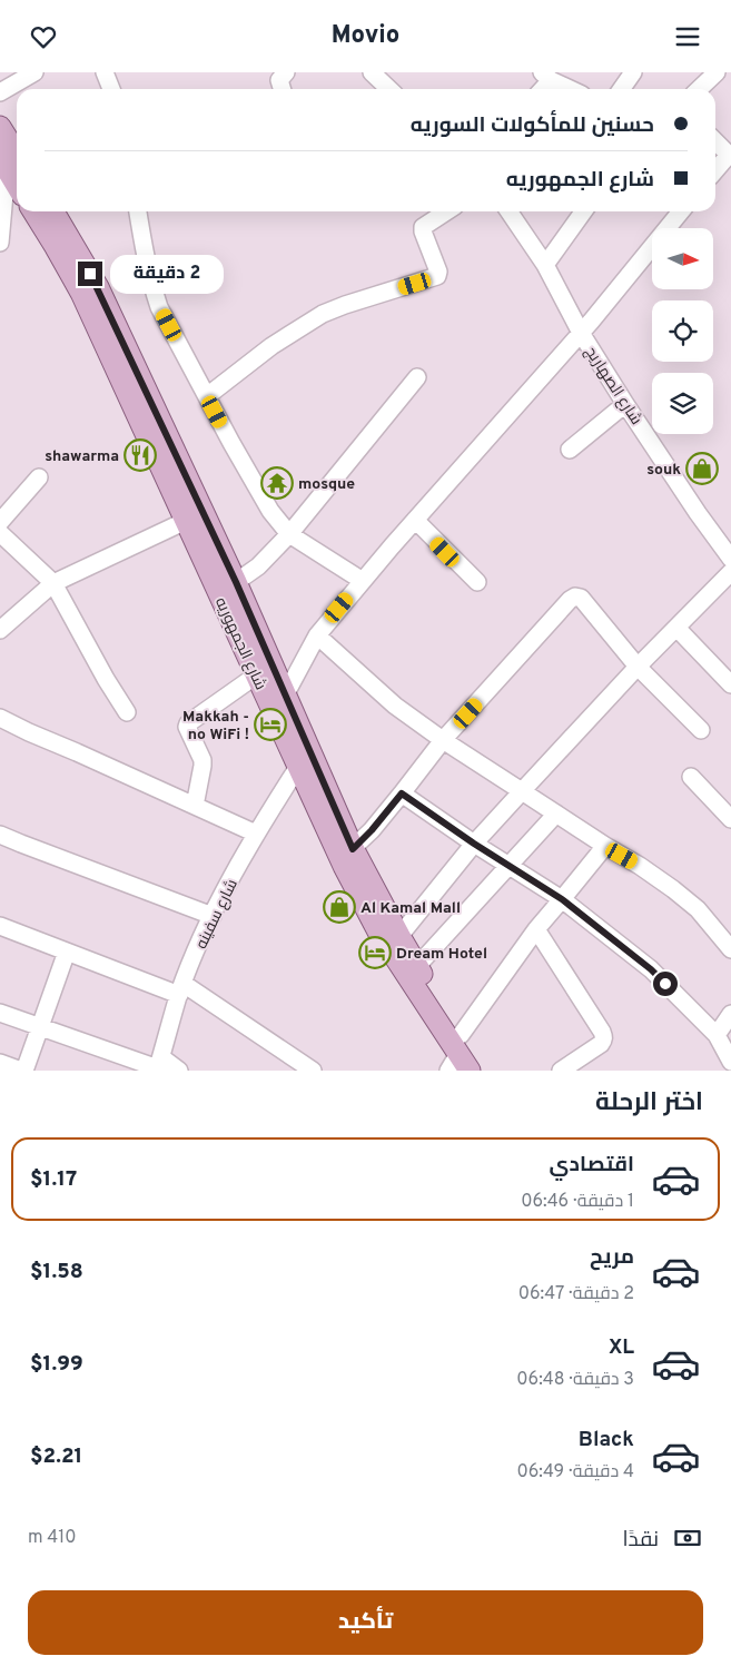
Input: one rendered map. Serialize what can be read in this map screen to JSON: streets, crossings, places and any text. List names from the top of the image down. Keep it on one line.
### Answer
{"streets":{"main road":["شارع الجمهوريه"],"street":["شارع الصهاريج","شارع سفينه"]},"crossings":[["شارع الجمهوريه","شارع سفينه"]],"places":{"restaurant":["shawarma"],"shop":["souk","Al Kamal Mall"],"temple":["mosque"],"hotel":["Makkah - no WiFi !","Dream Hotel"]},"north":"right","page":{"header":"Movio","banner":["حسنين للمأكولات السوريه","شارع الجمهوريه"],"bubble":"2 دقيقة","heading":"اختر الرحلة","list":[{"name":"اقتصادي","note":"1 دقيقة · 06:46","value":"$1.17"},{"name":"مريح","note":"2 دقيقة · 06:47","value":"$1.58"},{"name":"XL","note":"3 دقيقة · 06:48","value":"$1.99"},{"name":"Black","note":"4 دقيقة · 06:49","value":"$2.21"}],"pay":["نقدًا","410 m"],"buttons":"تأكيد"}}
